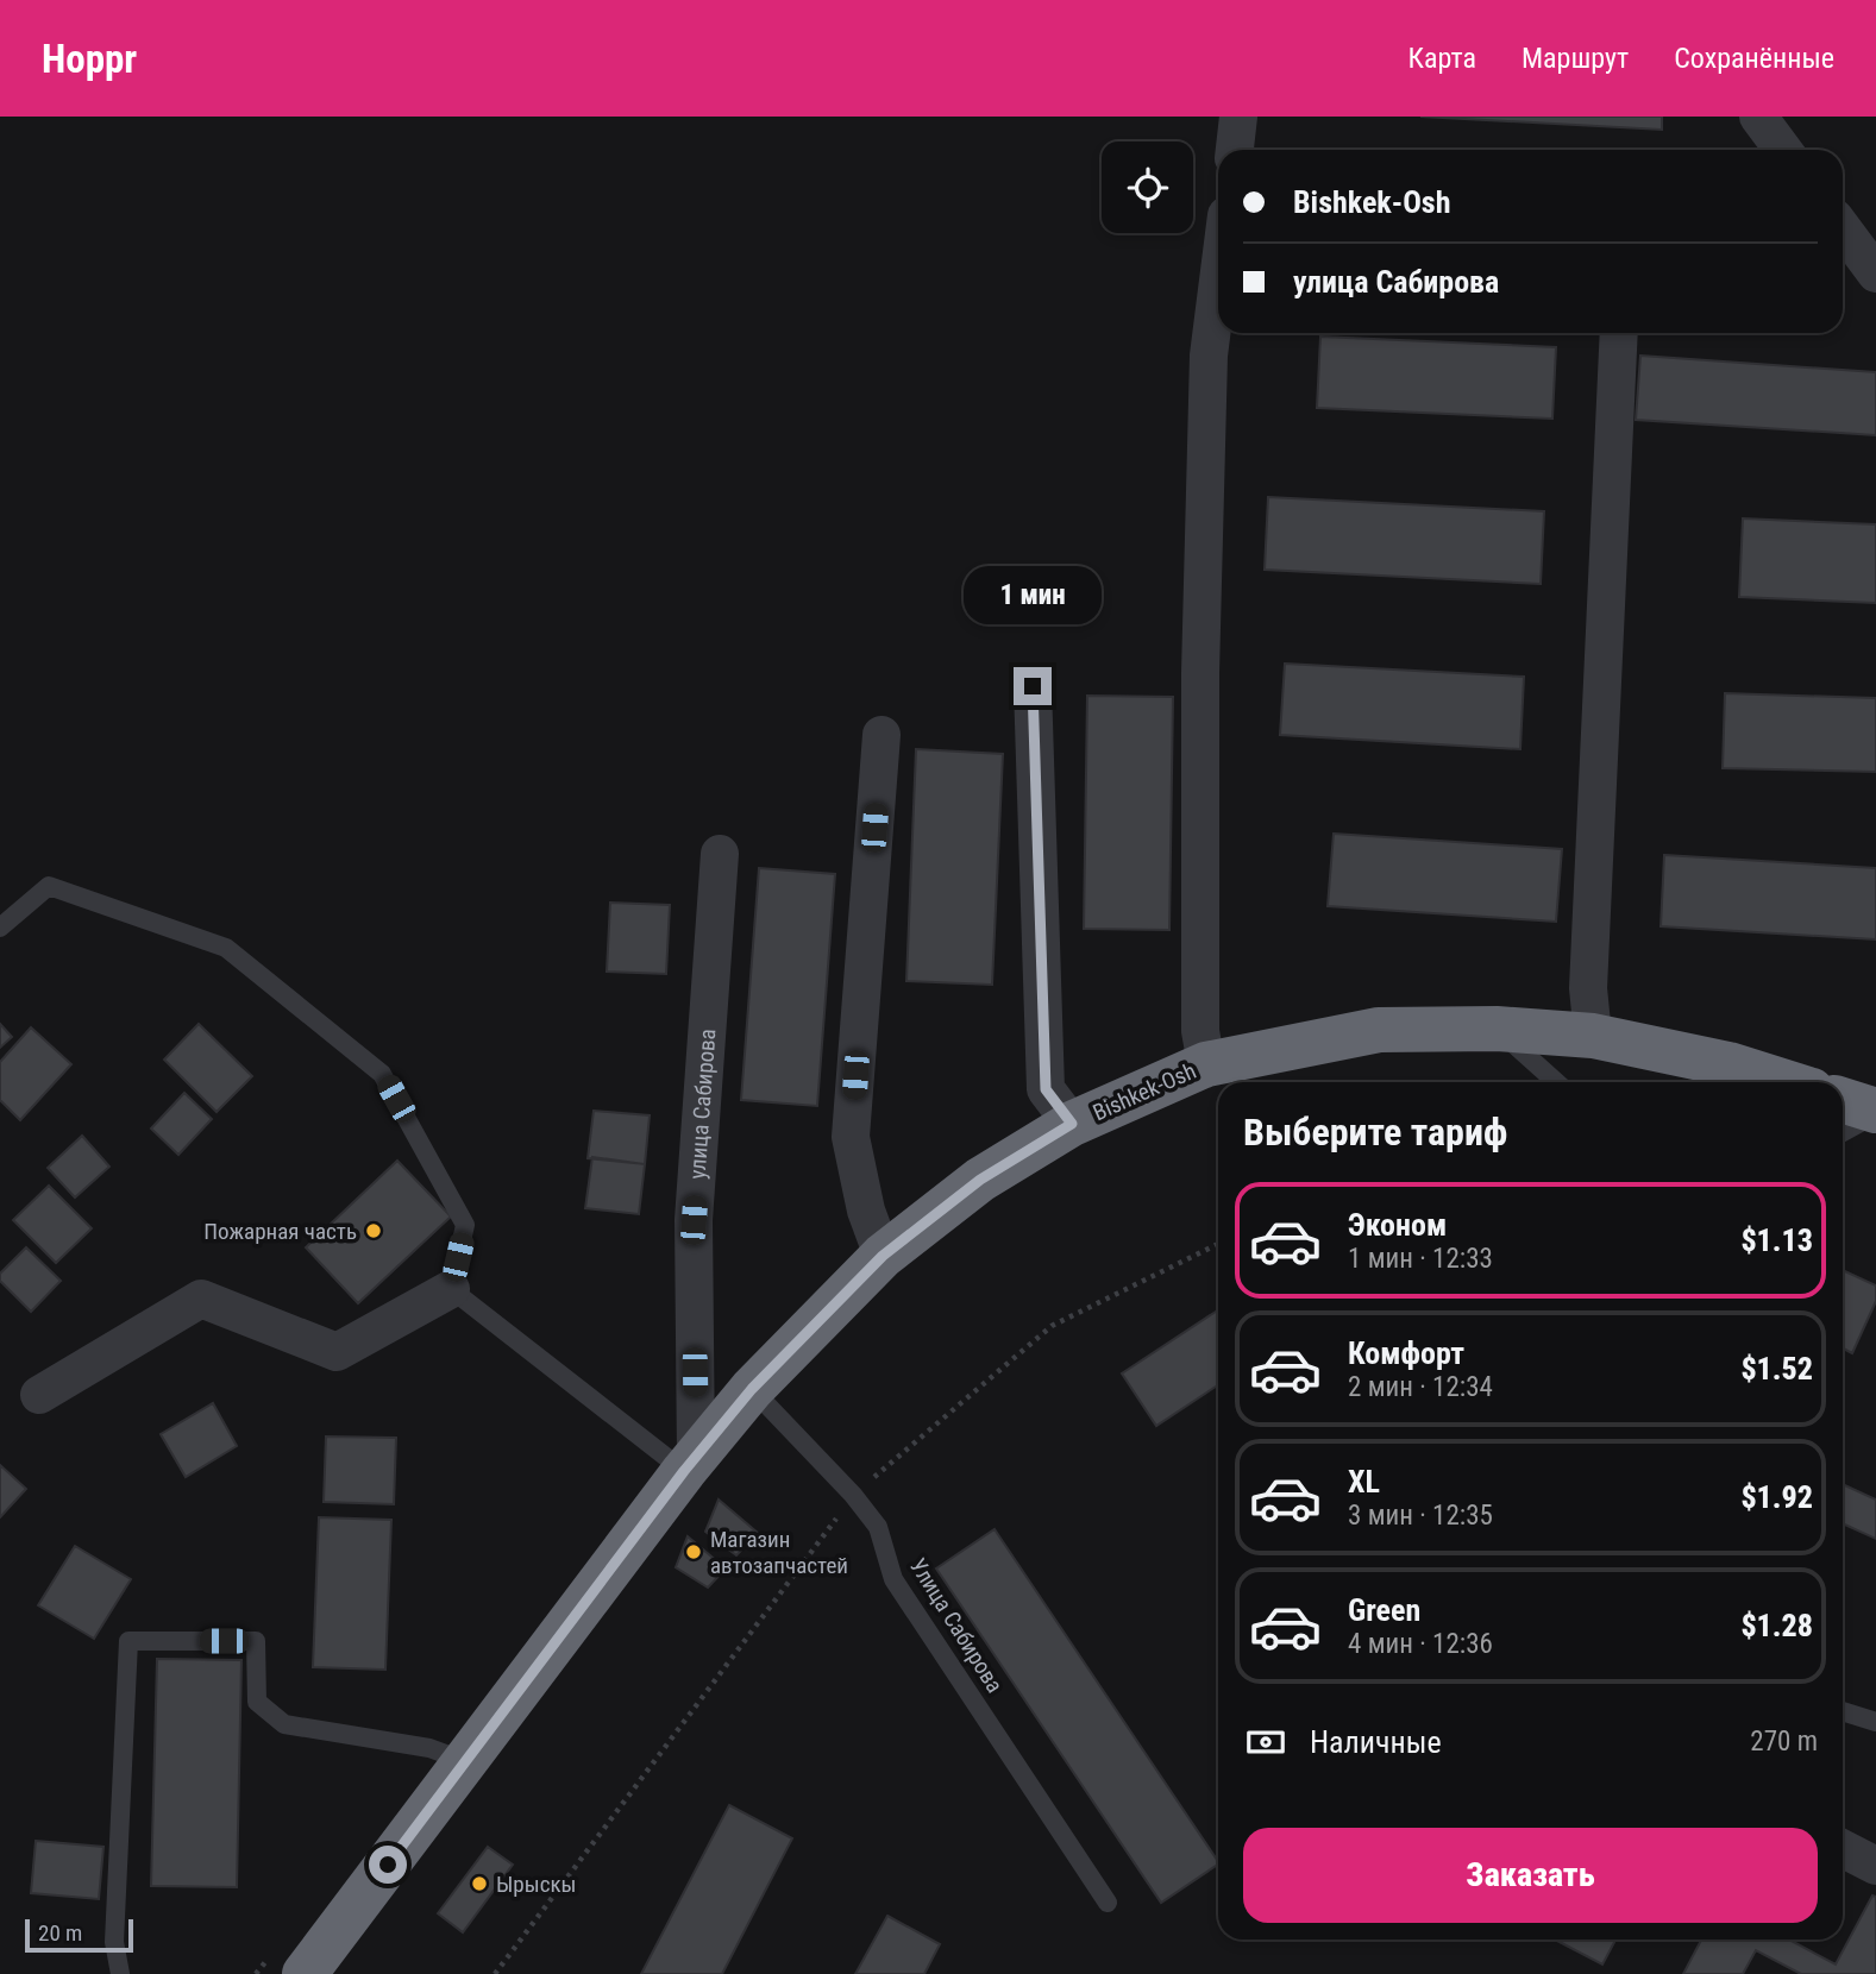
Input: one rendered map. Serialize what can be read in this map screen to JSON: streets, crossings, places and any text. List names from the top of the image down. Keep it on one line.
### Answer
{"streets":{"highway":["Bishkek-Osh"],"street":["улица Сабирова"],"lane":["Улица Сабирова"]},"crossings":[["Bishkek-Osh","улица Сабирова"],["Bishkek-Osh","Улица Сабирова"]],"places":["Пожарная часть","Магазин автозапчастей","Ырыскы"],"scale_bar":"20 m","page":{"header":"Hoppr","nav":["Карта","Маршрут","Сохранённые"],"banner":["Bishkek-Osh","улица Сабирова"],"bubble":"1 мин","heading":"Выберите тариф","list":[{"name":"Эконом","note":"1 мин · 12:33","value":"$1.13"},{"name":"Комфорт","note":"2 мин · 12:34","value":"$1.52"},{"name":"XL","note":"3 мин · 12:35","value":"$1.92"},{"name":"Green","note":"4 мин · 12:36","value":"$1.28"}],"pay":["Наличные","270 m"],"buttons":"Заказать","scale":"20 m"}}
